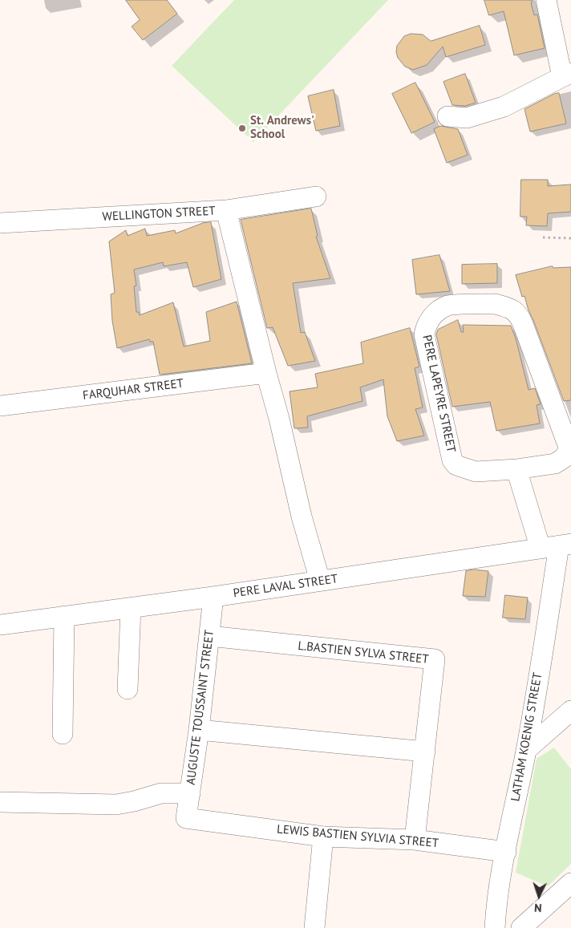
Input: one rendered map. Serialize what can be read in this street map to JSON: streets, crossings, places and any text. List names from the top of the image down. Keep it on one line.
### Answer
{"streets":{"street":["WELLINGTON STREET","FARQUHAR STREET","PERE LAPEYRE STREET","PERE LAVAL STREET","L.BASTIEN SYLVA STREET","AUGUSTE TOUSSAINT STREET","LATHAM KOENIG STREET","LEWIS BASTIEN SYLVIA STREET"]},"crossings":[["PERE LAVAL STREET","AUGUSTE TOUSSAINT STREET"],["PERE LAVAL STREET","LATHAM KOENIG STREET"],["L.BASTIEN SYLVA STREET","AUGUSTE TOUSSAINT STREET"],["L.BASTIEN SYLVA STREET","LEWIS BASTIEN SYLVIA STREET"],["AUGUSTE TOUSSAINT STREET","LEWIS BASTIEN SYLVIA STREET"],["LATHAM KOENIG STREET","LEWIS BASTIEN SYLVIA STREET"]],"places":["St. Andrews' School"],"north":"bottom"}
